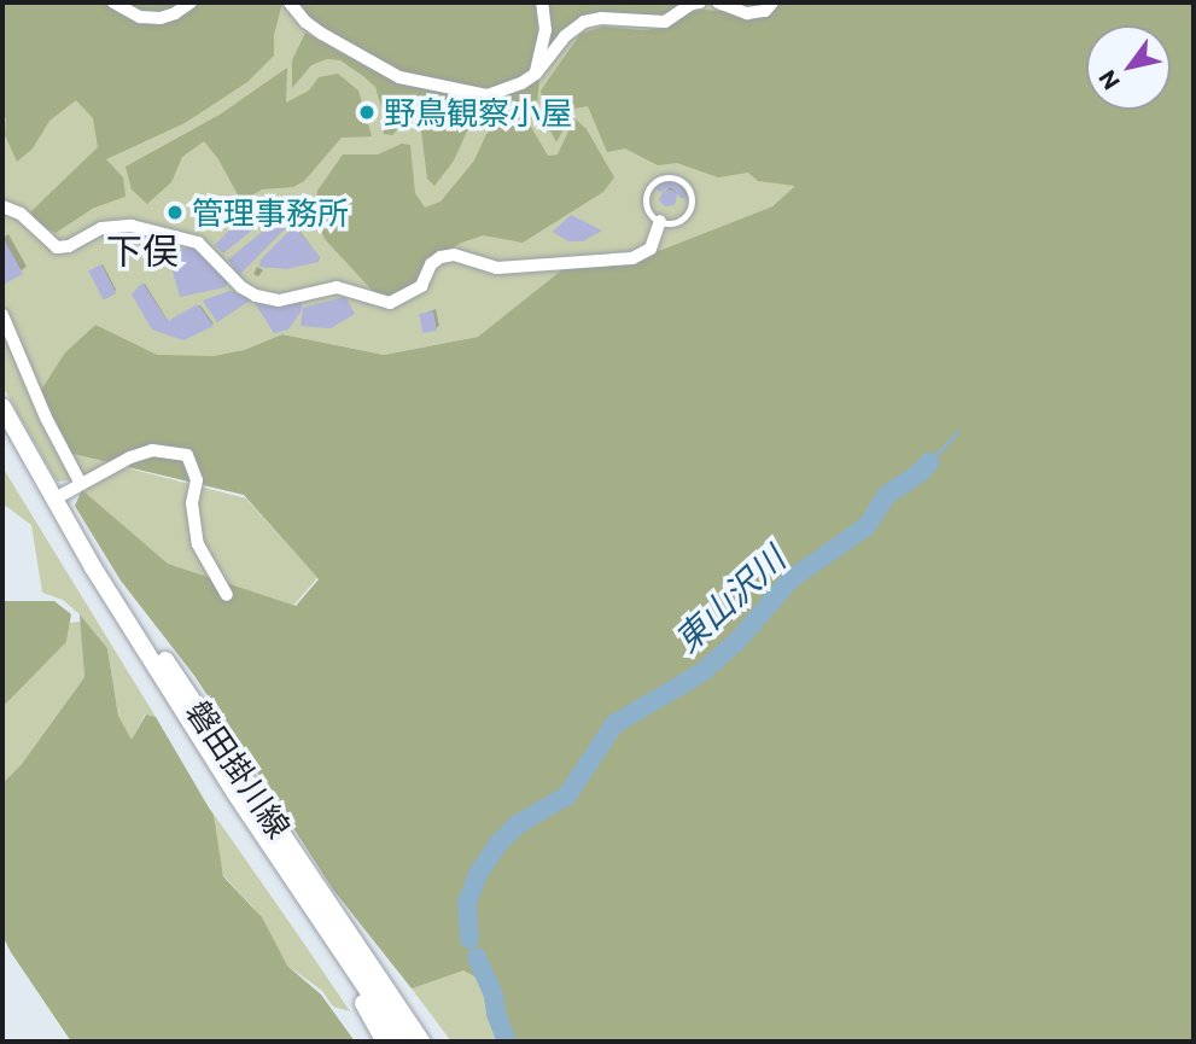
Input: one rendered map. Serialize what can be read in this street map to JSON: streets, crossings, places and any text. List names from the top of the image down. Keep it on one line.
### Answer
{"streets":{"main road":["磐田掛川線"]},"districts":["下俣"],"water":["東山沢川"],"places":["野鳥観察小屋","管理事務所"],"north":"bottom left"}
